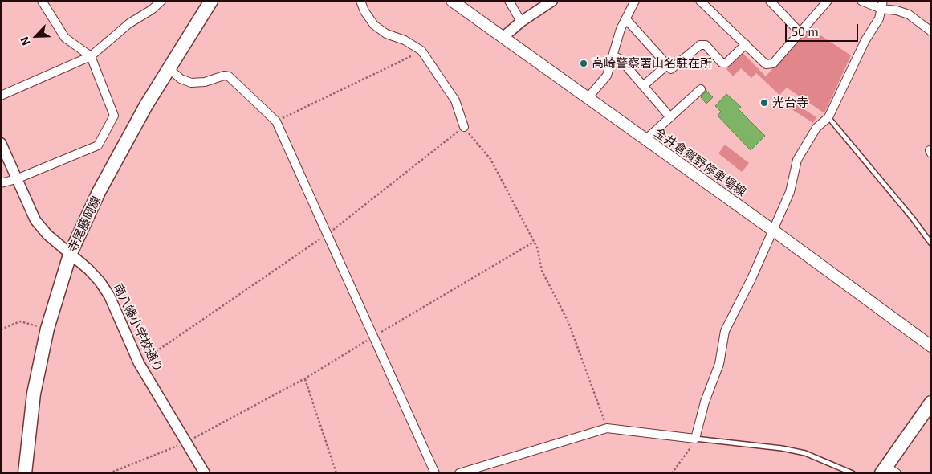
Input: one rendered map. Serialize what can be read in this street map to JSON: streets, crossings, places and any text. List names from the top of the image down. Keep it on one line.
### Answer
{"streets":{"main road":["金井倉賀野停車場線","寺尾藤岡線"],"street":["南八幡小学校通り"]},"crossings":[["寺尾藤岡線","南八幡小学校通り"]],"places":["高崎警察署山名駐在所","光台寺"],"scale_bar":"50 m","north":"bottom left"}
